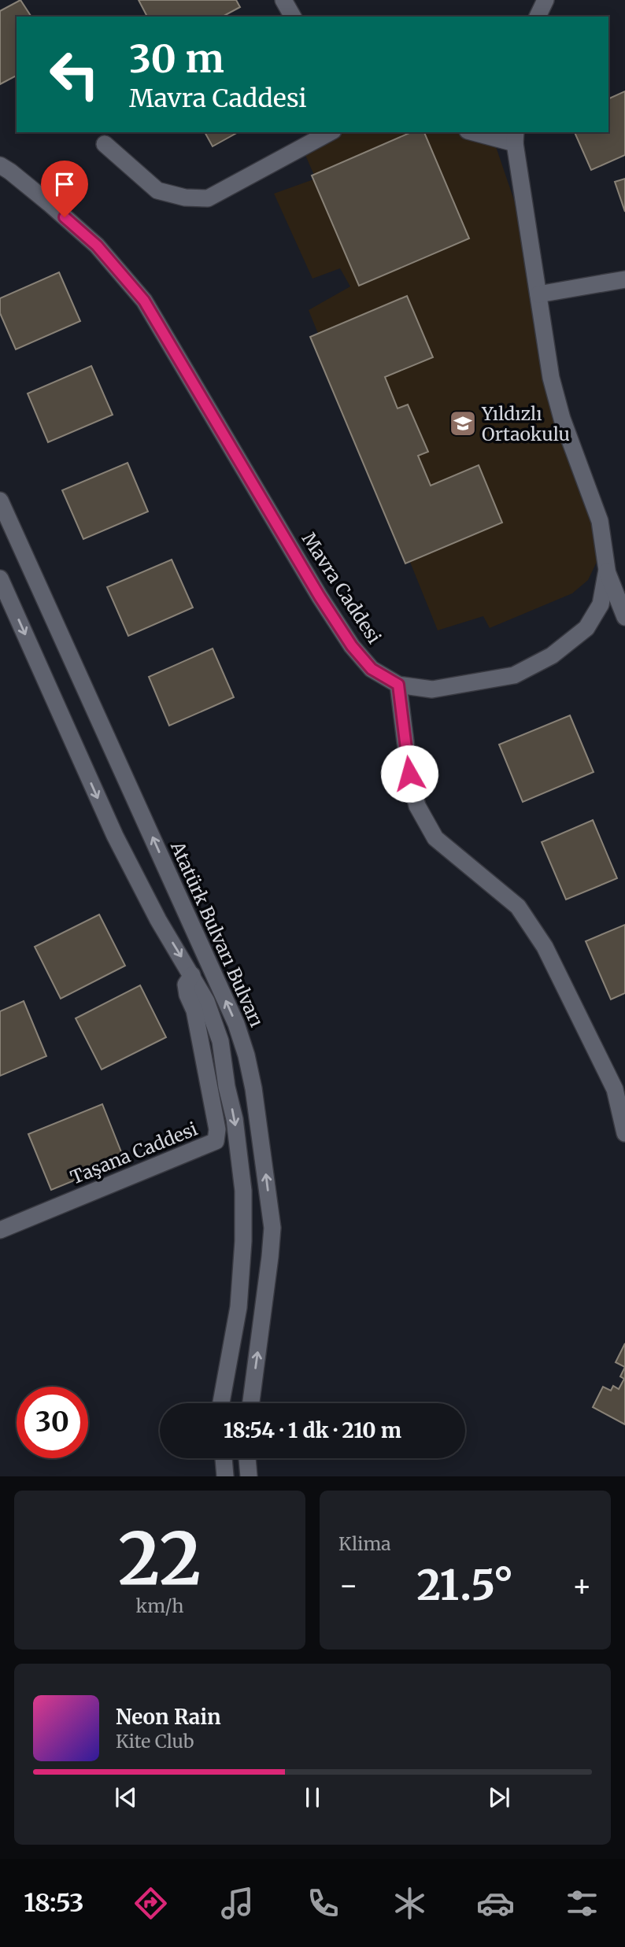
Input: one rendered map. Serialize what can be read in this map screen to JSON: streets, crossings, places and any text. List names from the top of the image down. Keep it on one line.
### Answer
{"streets":{"street":["Mavra Caddesi","Atatürk Bulvarı Bulvarı","Taşana Caddesi"]},"crossings":[["Atatürk Bulvarı Bulvarı","Taşana Caddesi"]],"places":{"school or university":["Yıldızlı Ortaokulu"]},"page":{"turn":["30 m","Mavra Caddesi"],"limit":"30","trip":"18:54 · 1 dk · 210 m","tile":[["22","km/h"],"Klima"],"heat":["−","21.5°","+"],"song":["Neon Rain","Kite Club"],"tabs":"18:53"}}
